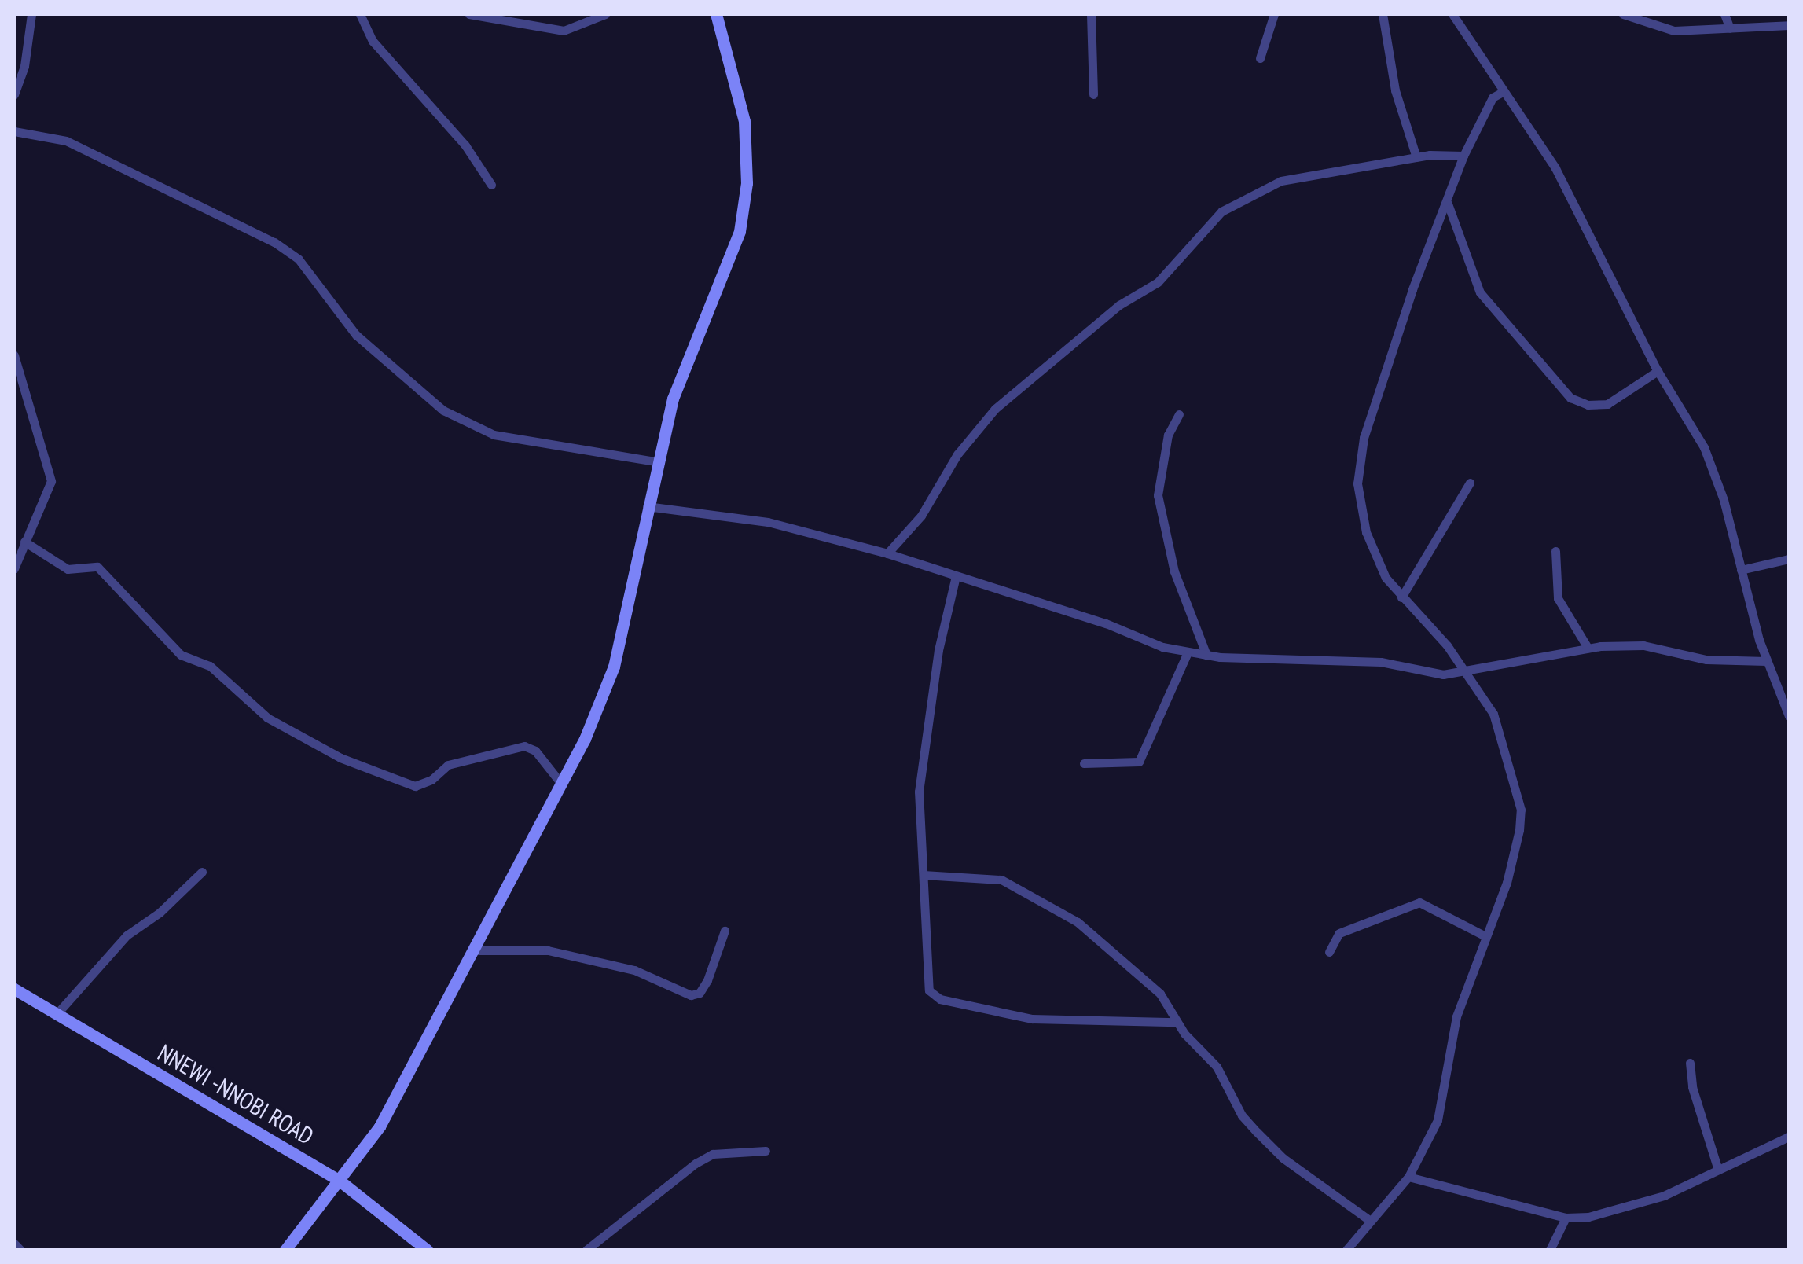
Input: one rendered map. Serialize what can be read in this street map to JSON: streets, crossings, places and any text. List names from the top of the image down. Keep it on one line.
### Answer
{"streets":{"street":["NNEWI -NNOBI ROAD"]}}
